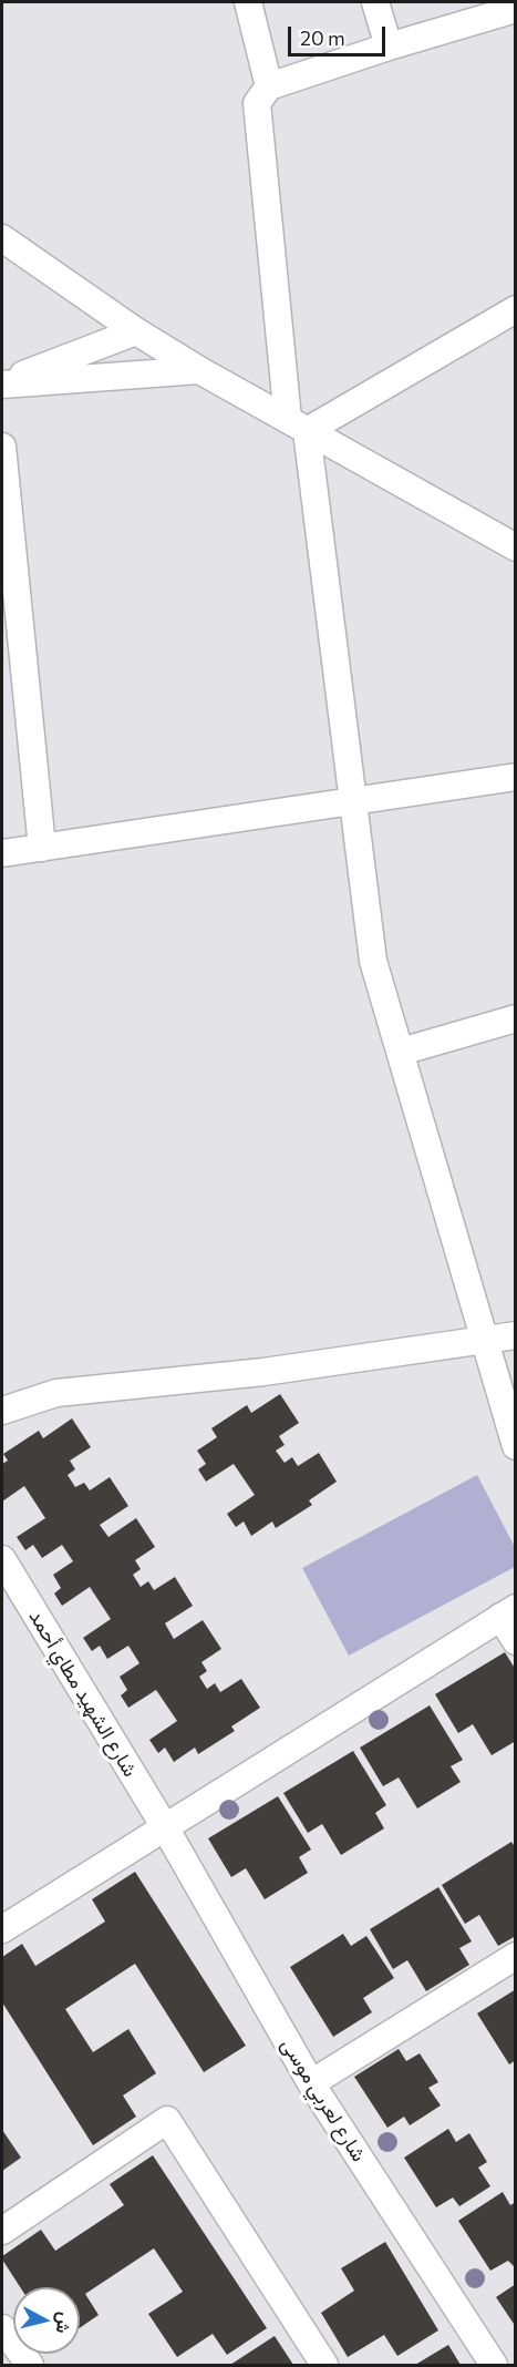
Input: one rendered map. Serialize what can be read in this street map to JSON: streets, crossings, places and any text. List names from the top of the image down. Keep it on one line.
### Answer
{"streets":{"street":["شارع الشهيد مطاي أحمد","شارع لعربي موسى"]},"crossings":[["شارع الشهيد مطاي أحمد","شارع لعربي موسى"]],"scale_bar":"20 m","north":"right"}
